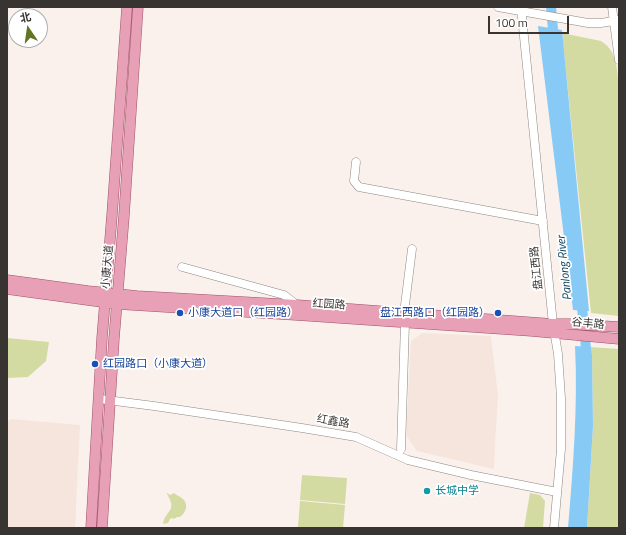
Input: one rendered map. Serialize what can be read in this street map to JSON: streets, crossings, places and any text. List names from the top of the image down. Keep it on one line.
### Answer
{"streets":{"main road":["小康大道","红园路","谷丰路"],"street":["盘江西路","红鑫路"]},"crossings":[["小康大道","红园路"],["小康大道","红鑫路"],["盘江西路","红园路"],["盘江西路","谷丰路"],["盘江西路","红鑫路"],["红园路","谷丰路"]],"water":["Panlong River"],"places":["小康大道口（红园路）","盘江西路口（红园路）","红园路口（小康大道）","长城中学"],"scale_bar":"100 m","north":"top"}
